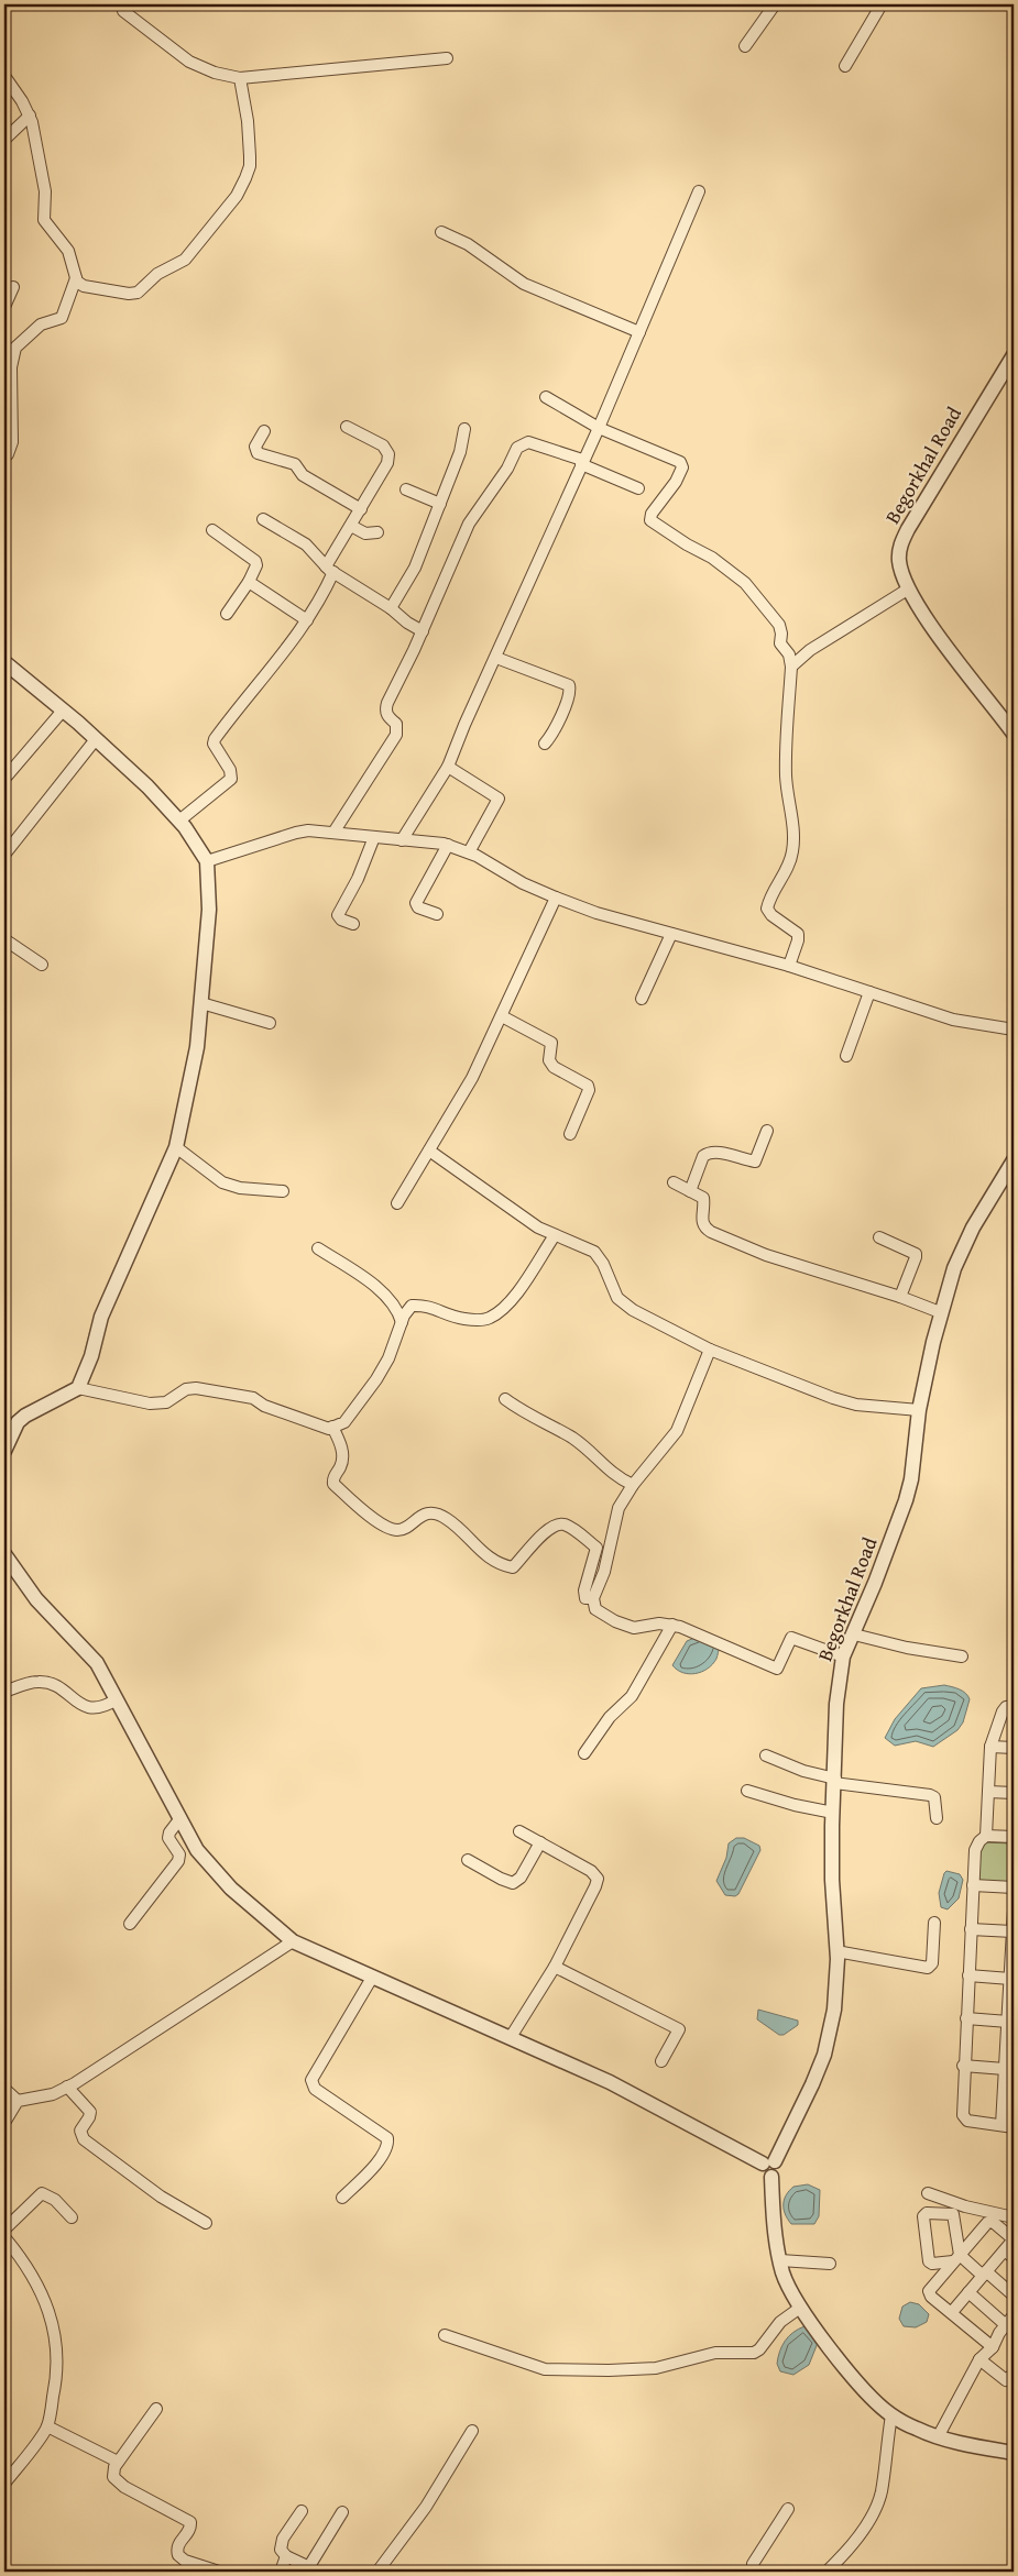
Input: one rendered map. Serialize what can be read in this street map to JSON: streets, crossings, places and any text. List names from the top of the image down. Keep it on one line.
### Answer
{"streets":{"street":["Begorkhal Road"]}}
